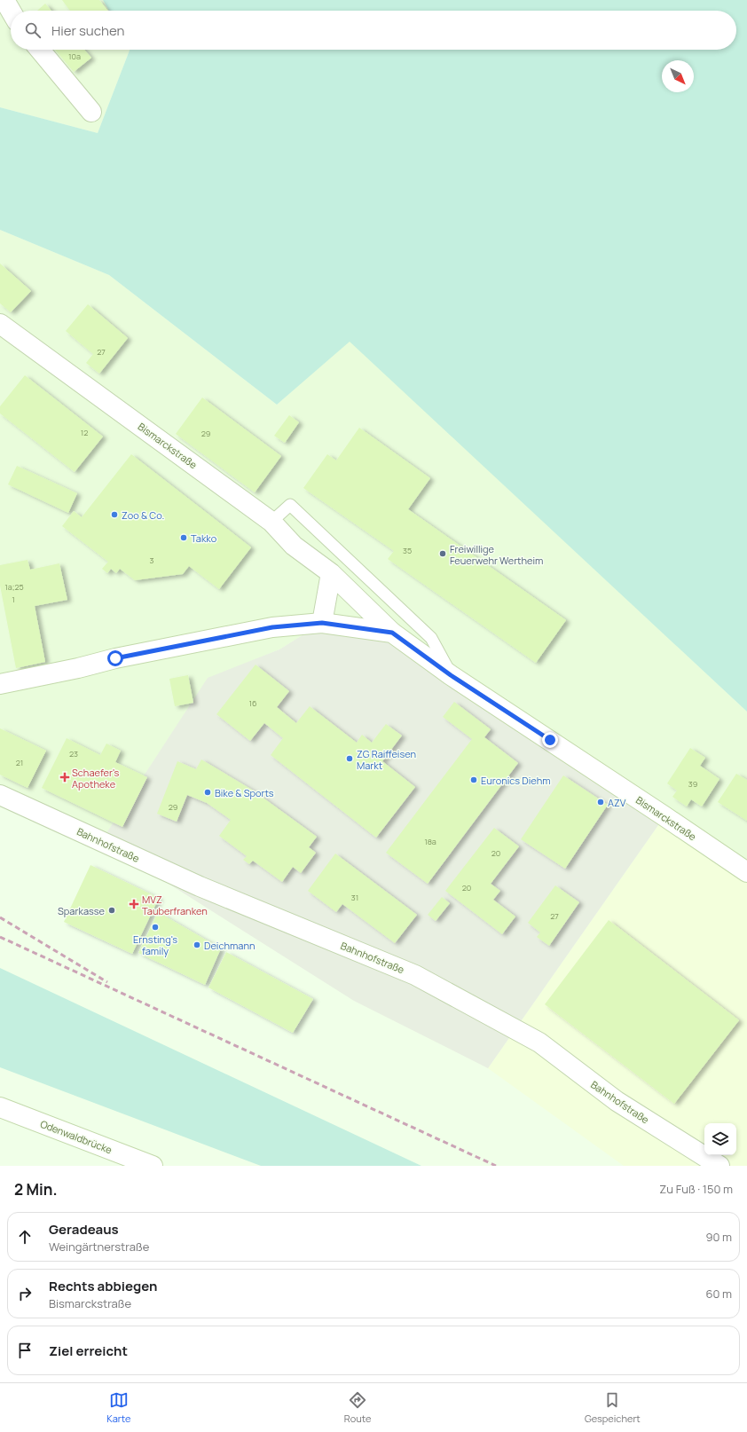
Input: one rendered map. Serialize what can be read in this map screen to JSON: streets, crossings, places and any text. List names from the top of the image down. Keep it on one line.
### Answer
{"streets":{"street":["Bismarckstraße","Bahnhofstraße","Odenwaldbrücke"]},"places":{"other":["Zoo & Co.","Takko","Freiwillige Feuerwehr Wertheim","ZG Raiffeisen Markt","Euronics Diehm","Bike & Sports","AZV","Sparkasse","Ernsting's family","Deichmann"],"health":["Schaefer's Apotheke","MVZ Tauberfranken"]},"house_numbers":["10a","27","12","29","35","3","1a;25","1","16","23","21","39","29","18a","20","20","31","27"],"north":"bottom right","page":{"search":"Hier suchen","heading":["2 Min.","Zu Fuß · 150 m"],"list":[["Geradeaus","Weingärtnerstraße","90 m"],["Rechts abbiegen","Bismarckstraße","60 m"],"Ziel erreicht"],"nav":["Karte","Route","Gespeichert"]}}
